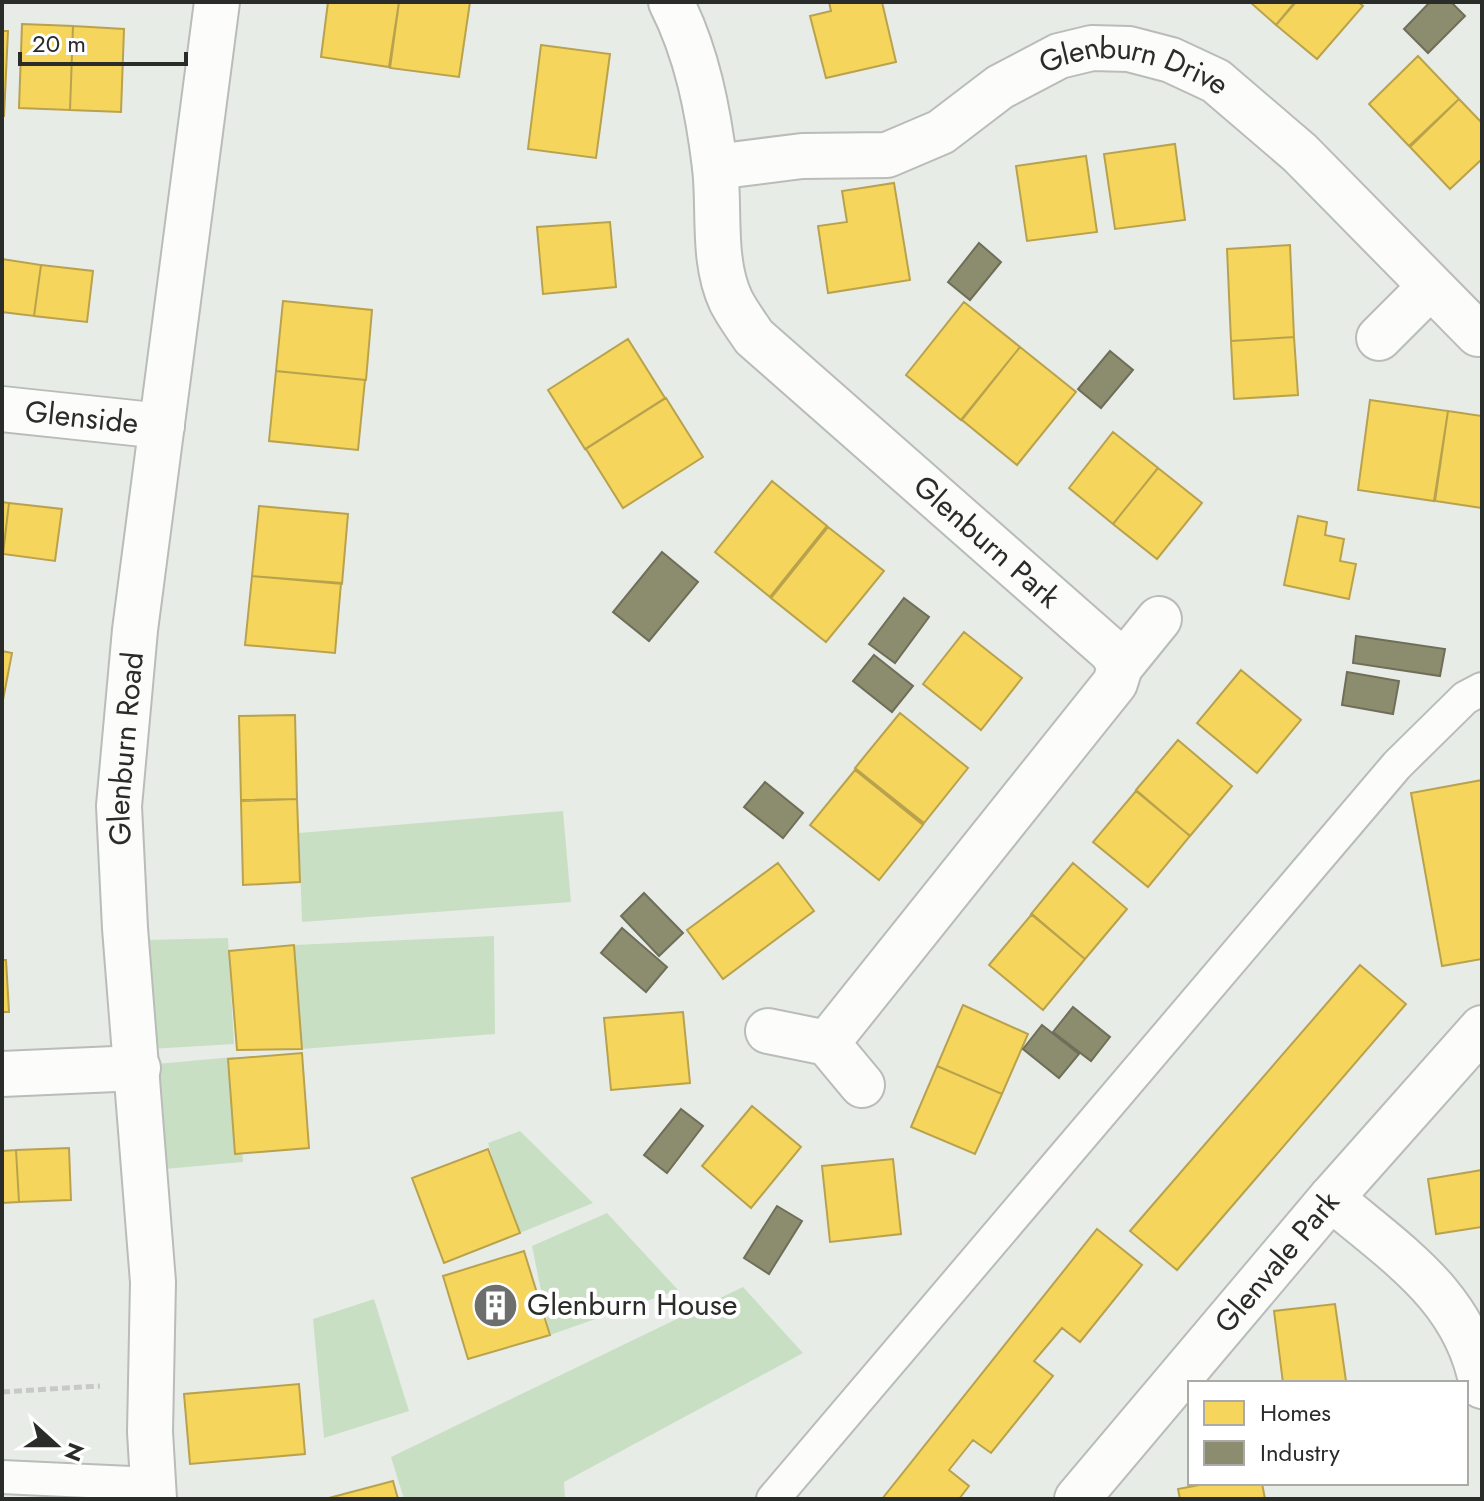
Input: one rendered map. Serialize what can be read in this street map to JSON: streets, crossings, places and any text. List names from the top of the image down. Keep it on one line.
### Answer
{"streets":{"street":["Glenburn Drive","Glenside","Glenburn Park","Glenburn Road","Glenvale Park"]},"crossings":[["Glenburn Drive","Glenburn Park"],["Glenside","Glenburn Road"]],"places":{"building":["Glenburn House"]},"legend":["Homes","Industry"],"scale_bar":"20 m","north":"right"}
